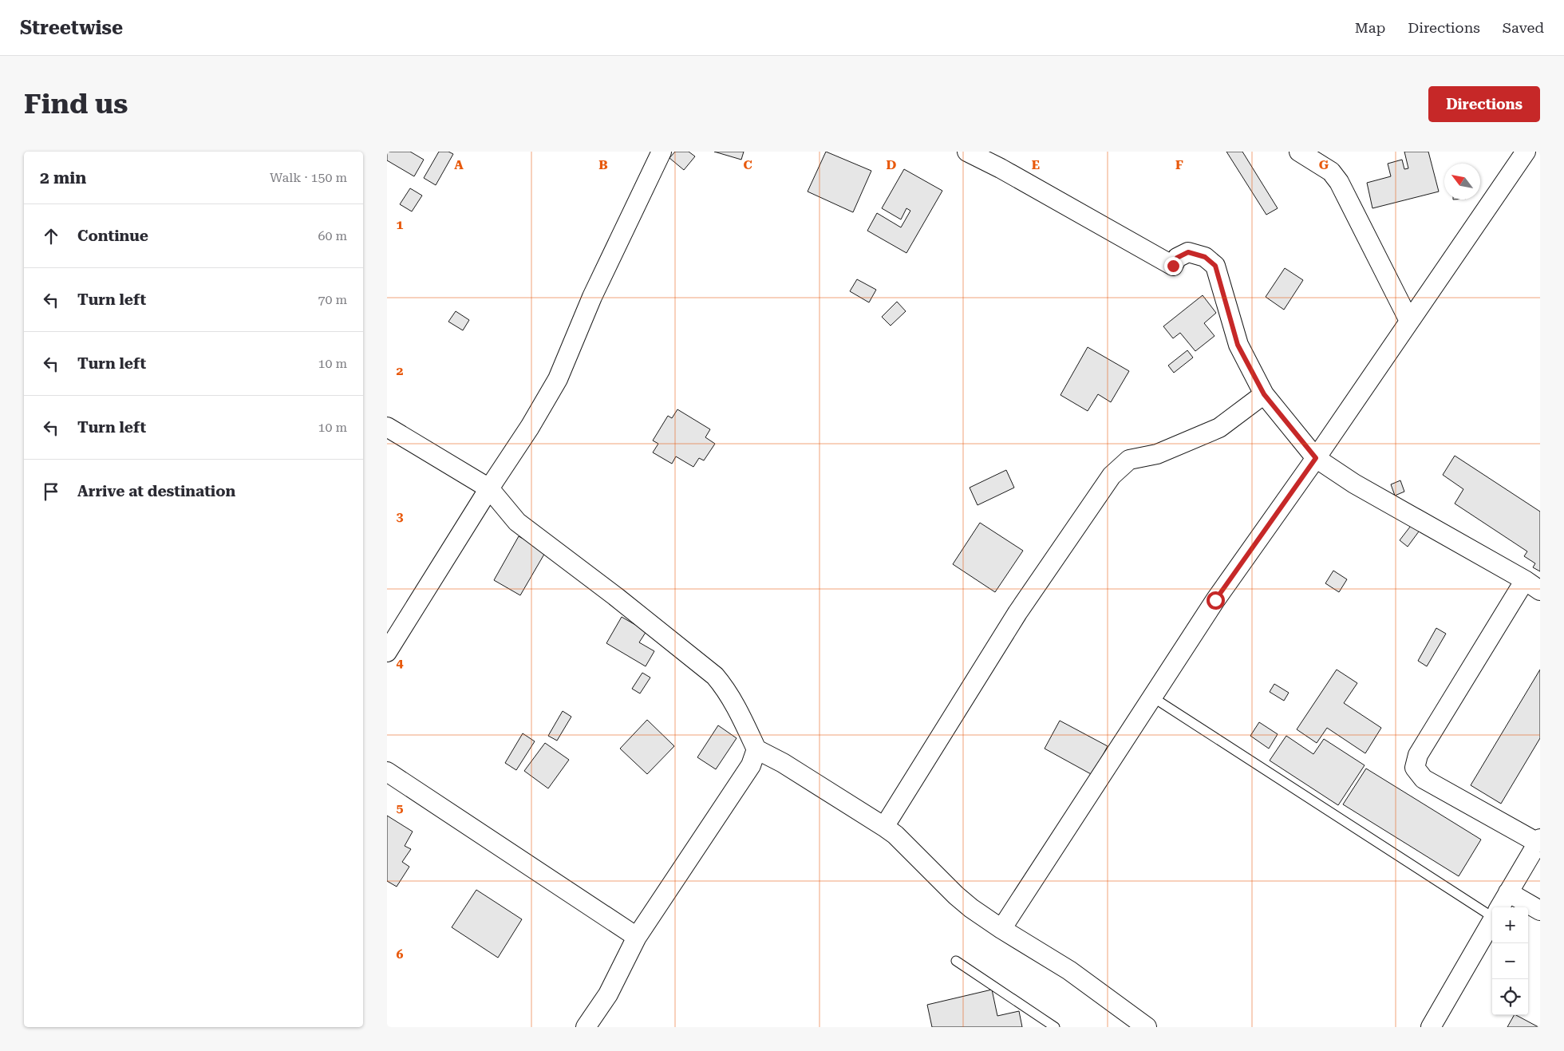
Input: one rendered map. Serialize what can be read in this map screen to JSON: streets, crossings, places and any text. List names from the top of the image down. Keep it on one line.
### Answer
{"north":"top left","page":{"header":"Streetwise","nav":["Map","Directions","Saved"],"buttons":"Directions","title":"Find us","heading":["2 min","Walk · 150 m"],"list":[["Continue","60 m"],["Turn left","70 m"],["Turn left","10 m"],["Turn left","10 m"],"Arrive at destination"],"map_buttons":["+","−"]},"grid":{"columns":["A","B","C","D","E","F","G"],"rows":["1","2","3","4","5","6"]}}
